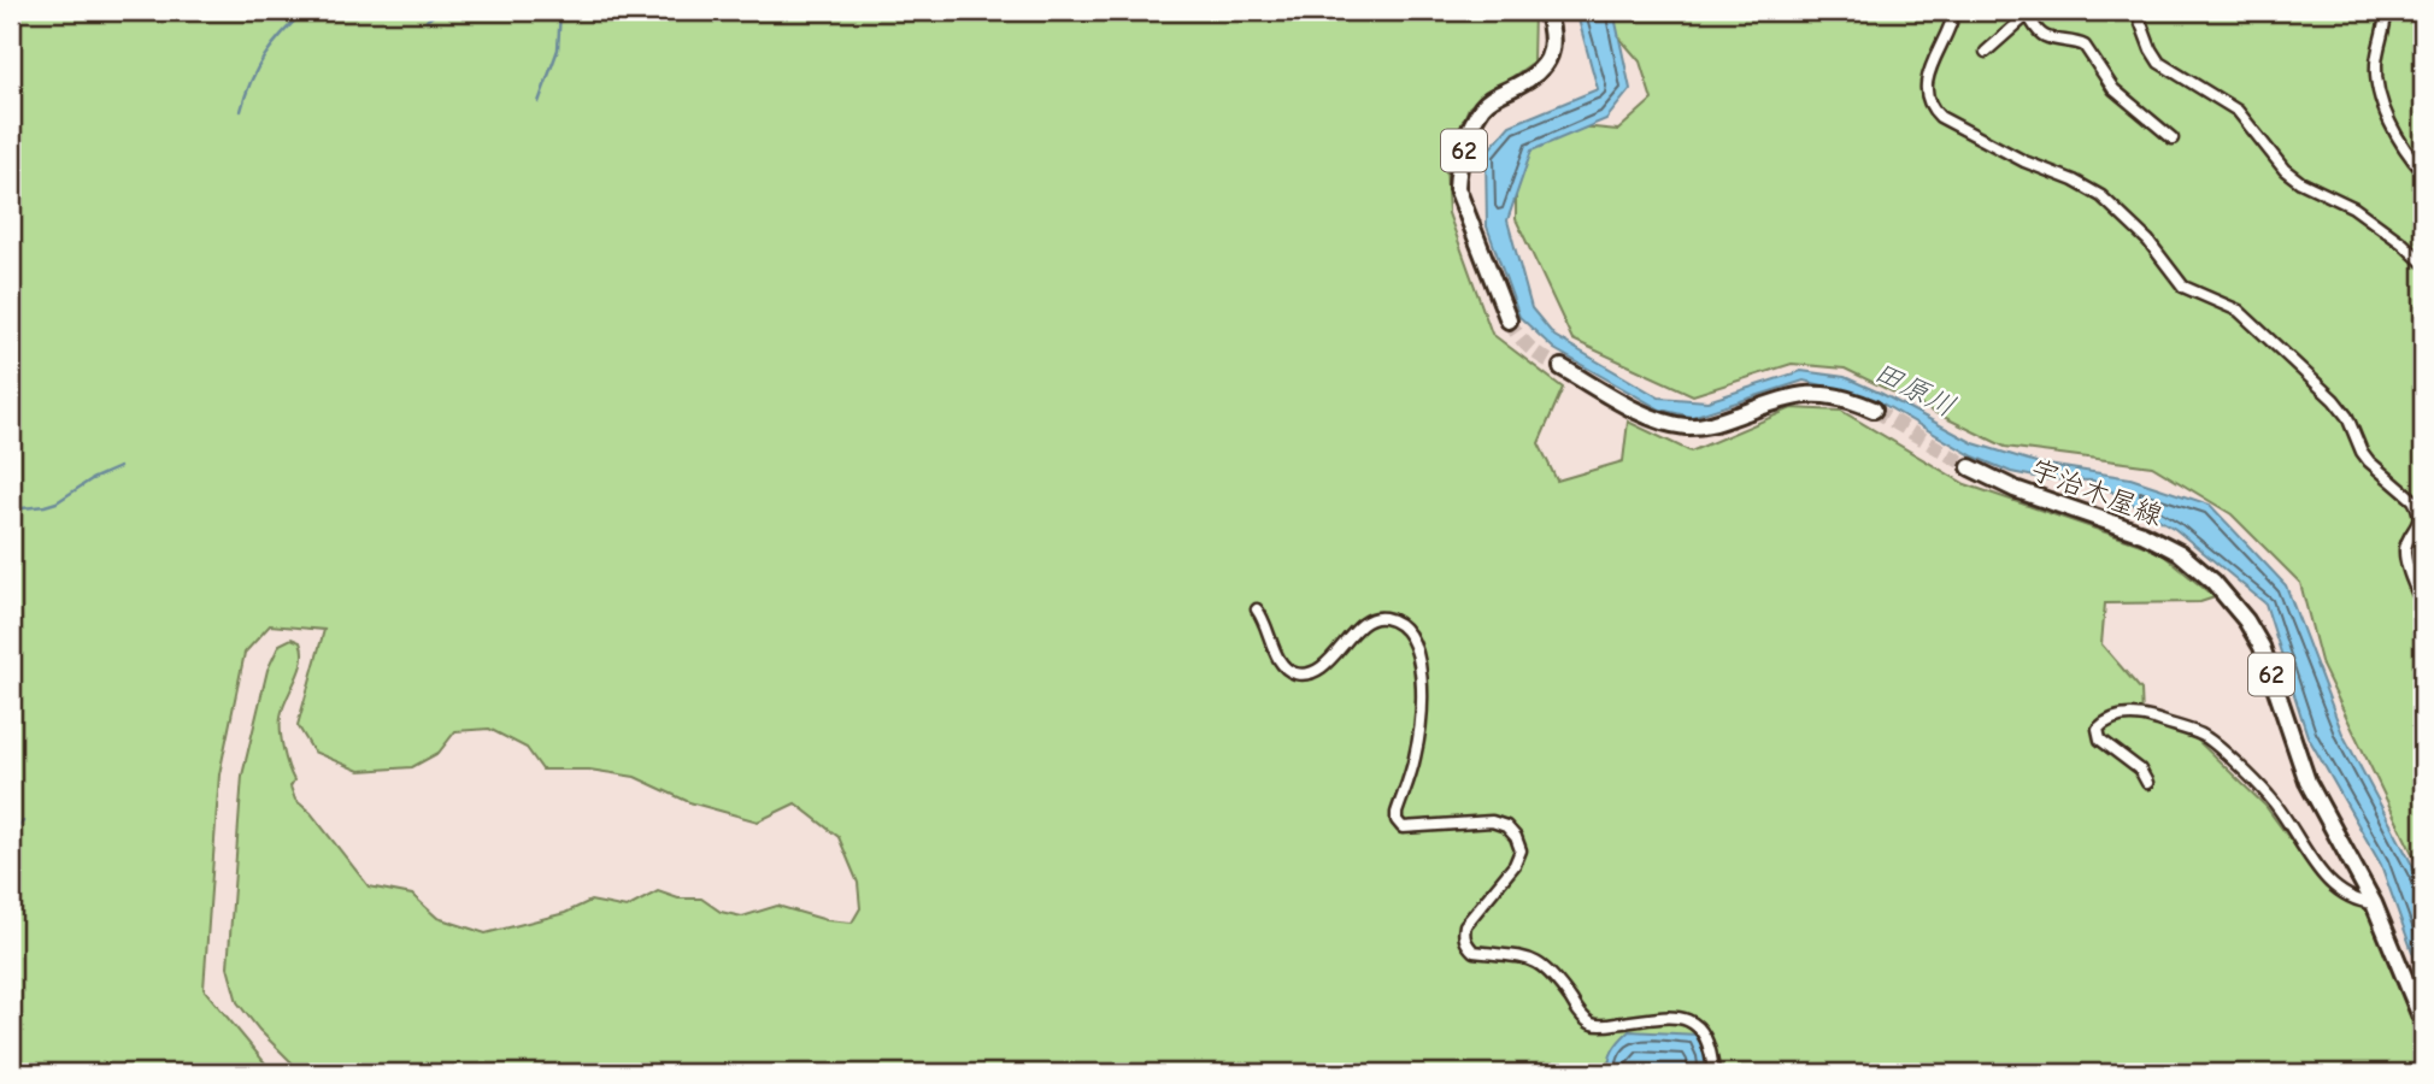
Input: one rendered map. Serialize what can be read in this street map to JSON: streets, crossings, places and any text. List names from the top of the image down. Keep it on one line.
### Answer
{"streets":{"main road":["62","宇治木屋線"]},"water":["田原川"]}
